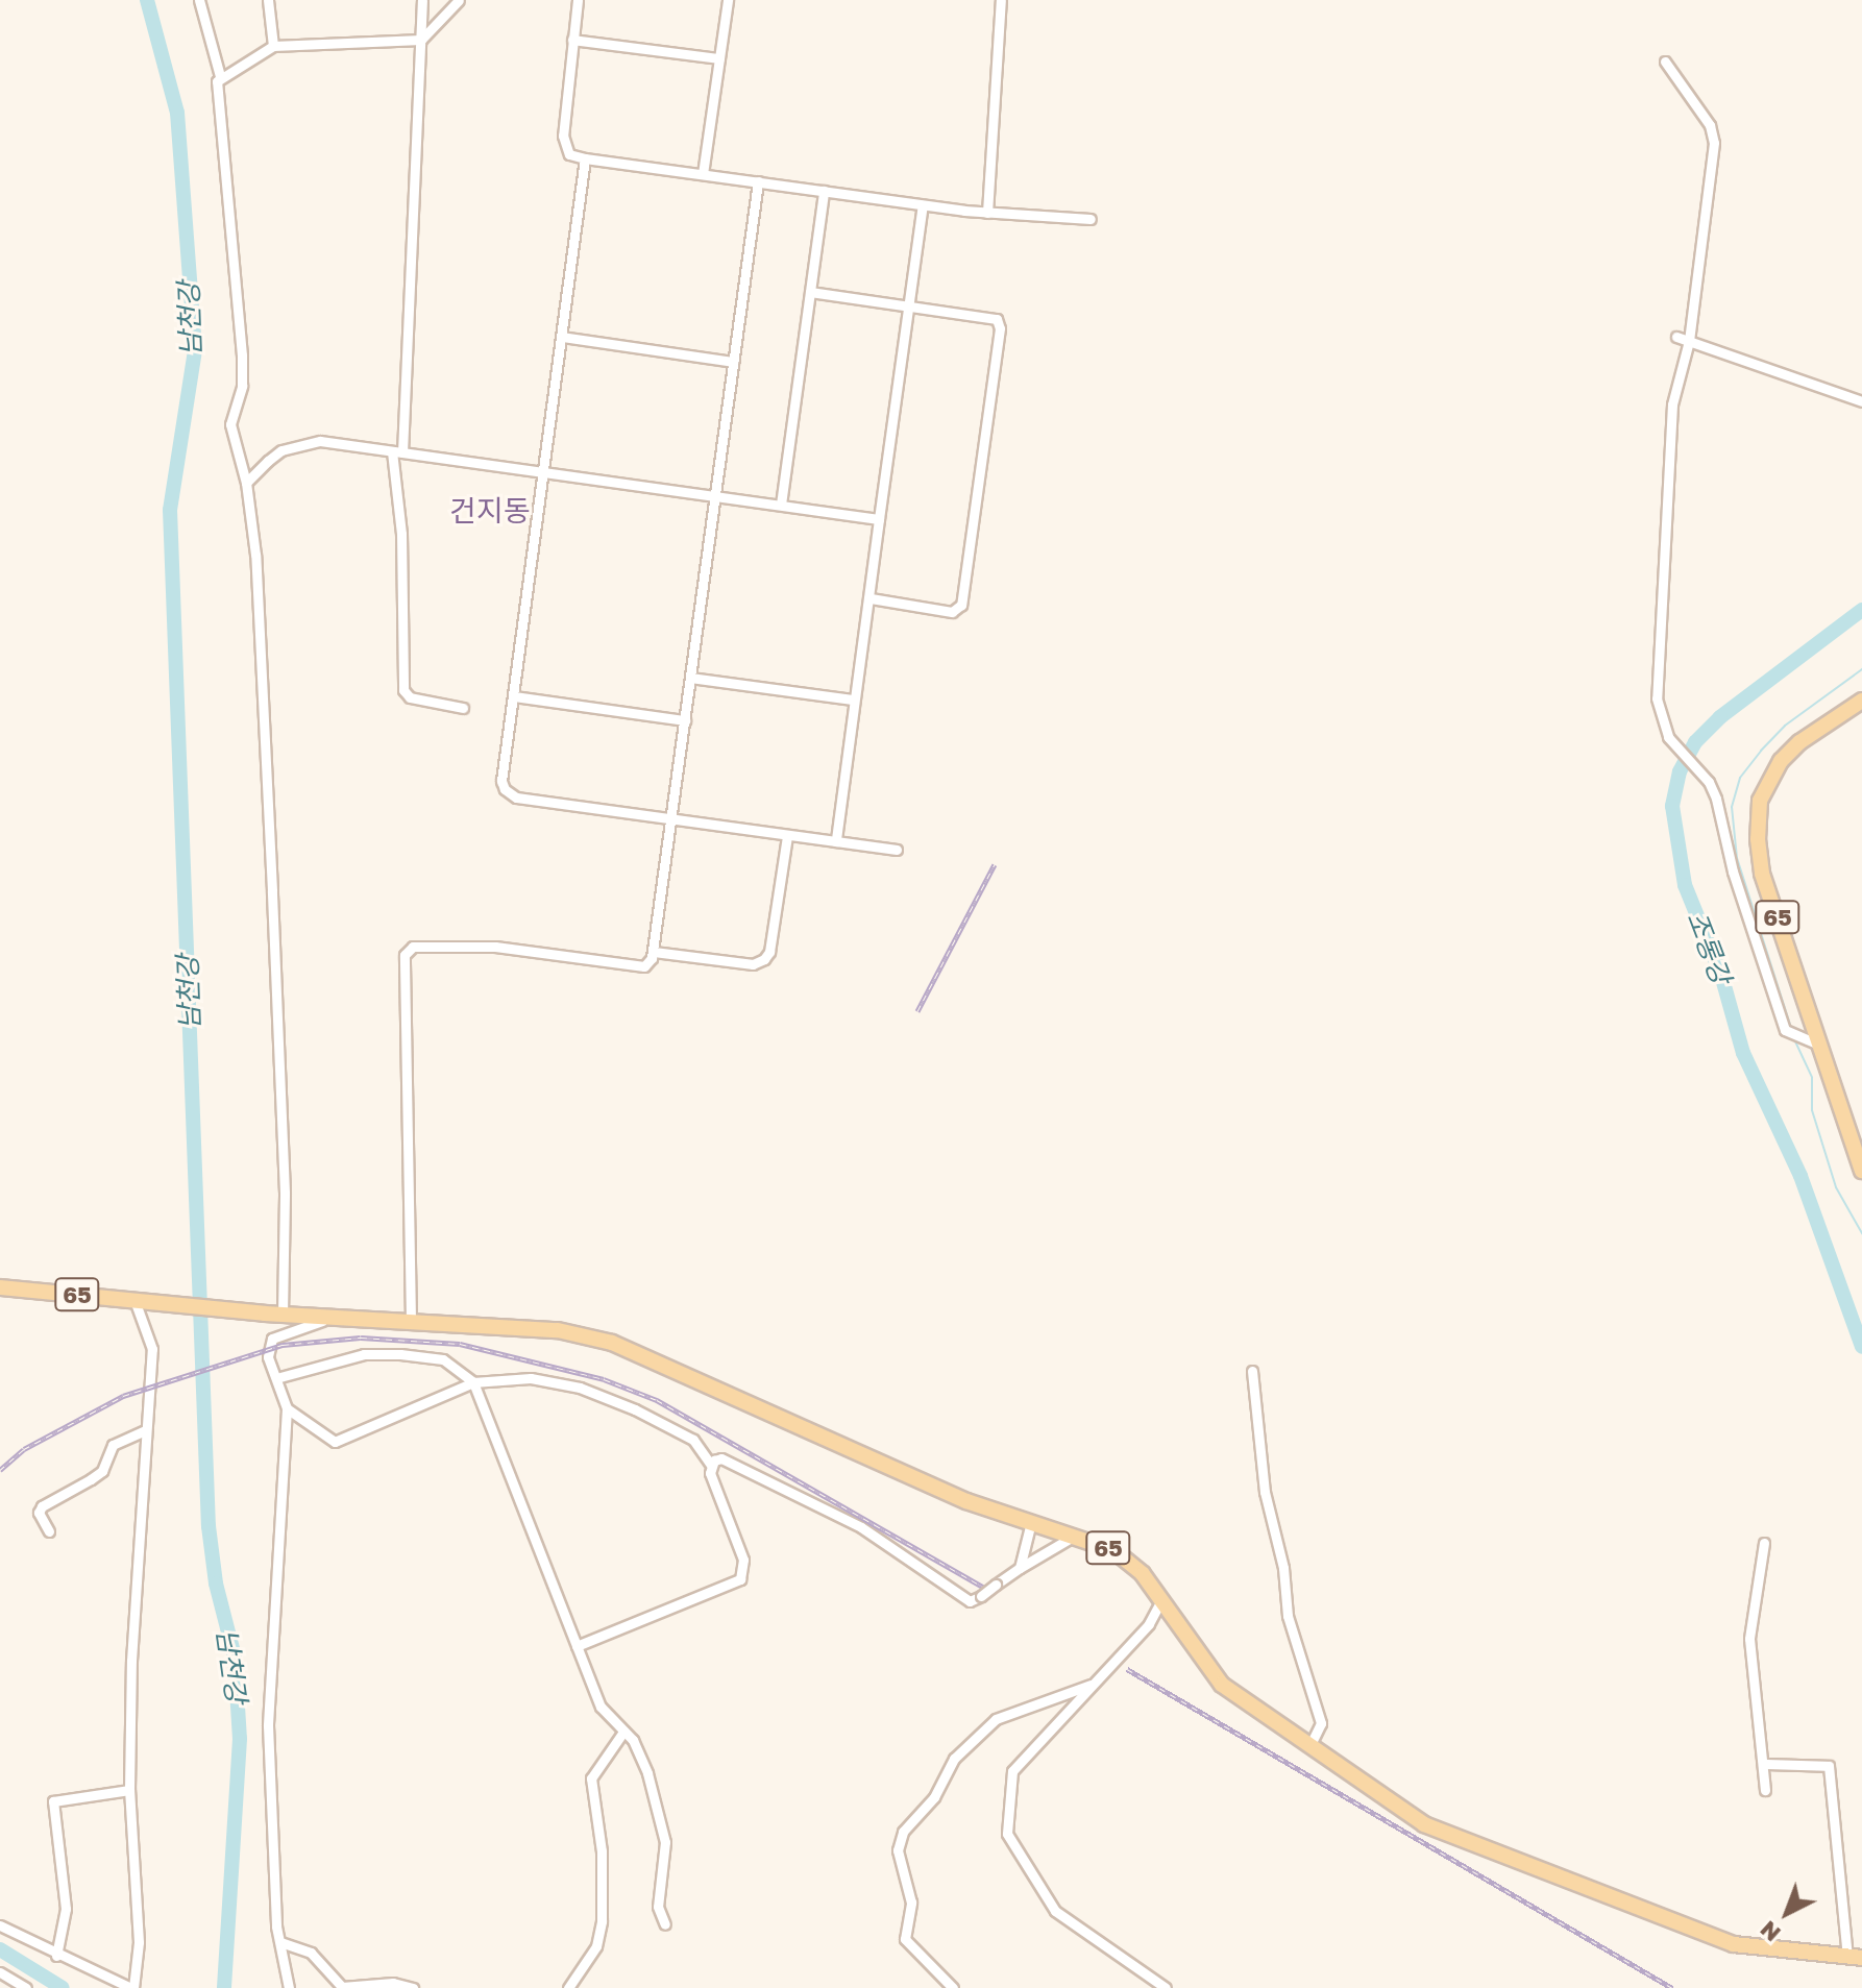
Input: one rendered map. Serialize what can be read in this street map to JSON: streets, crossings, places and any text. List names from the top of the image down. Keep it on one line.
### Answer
{"streets":{"main road":["65"]},"districts":["건지동"],"water":["남천강","조롱강"],"north":"bottom left"}
